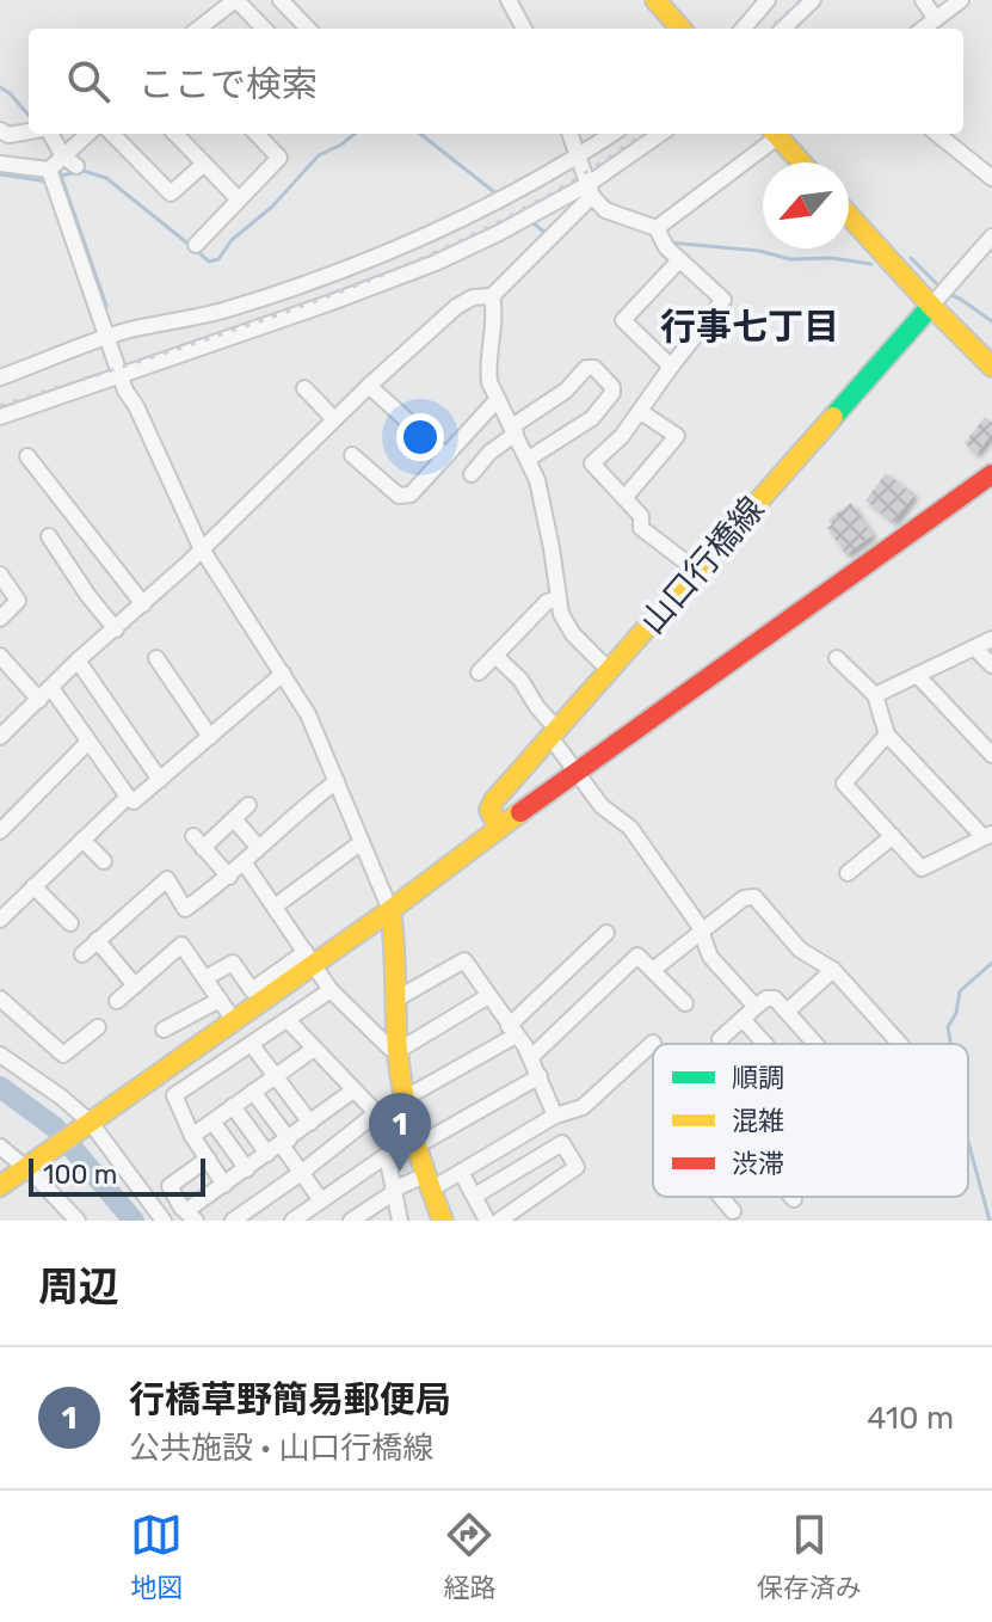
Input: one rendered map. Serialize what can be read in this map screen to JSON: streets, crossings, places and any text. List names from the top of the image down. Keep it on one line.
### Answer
{"streets":{"main road":["山口行橋線"]},"districts":["行事七丁目"],"legend":["順調","混雑","渋滞"],"scale_bar":"100 m","north":"bottom left","page":{"search":"ここで検索","pins":"1","scale":"100 m","heading":"周辺","list":[{"mark":"1","name":"行橋草野簡易郵便局","note":"公共施設 · 山口行橋線","value":"410 m"}],"nav":["地図","経路","保存済み"]}}
